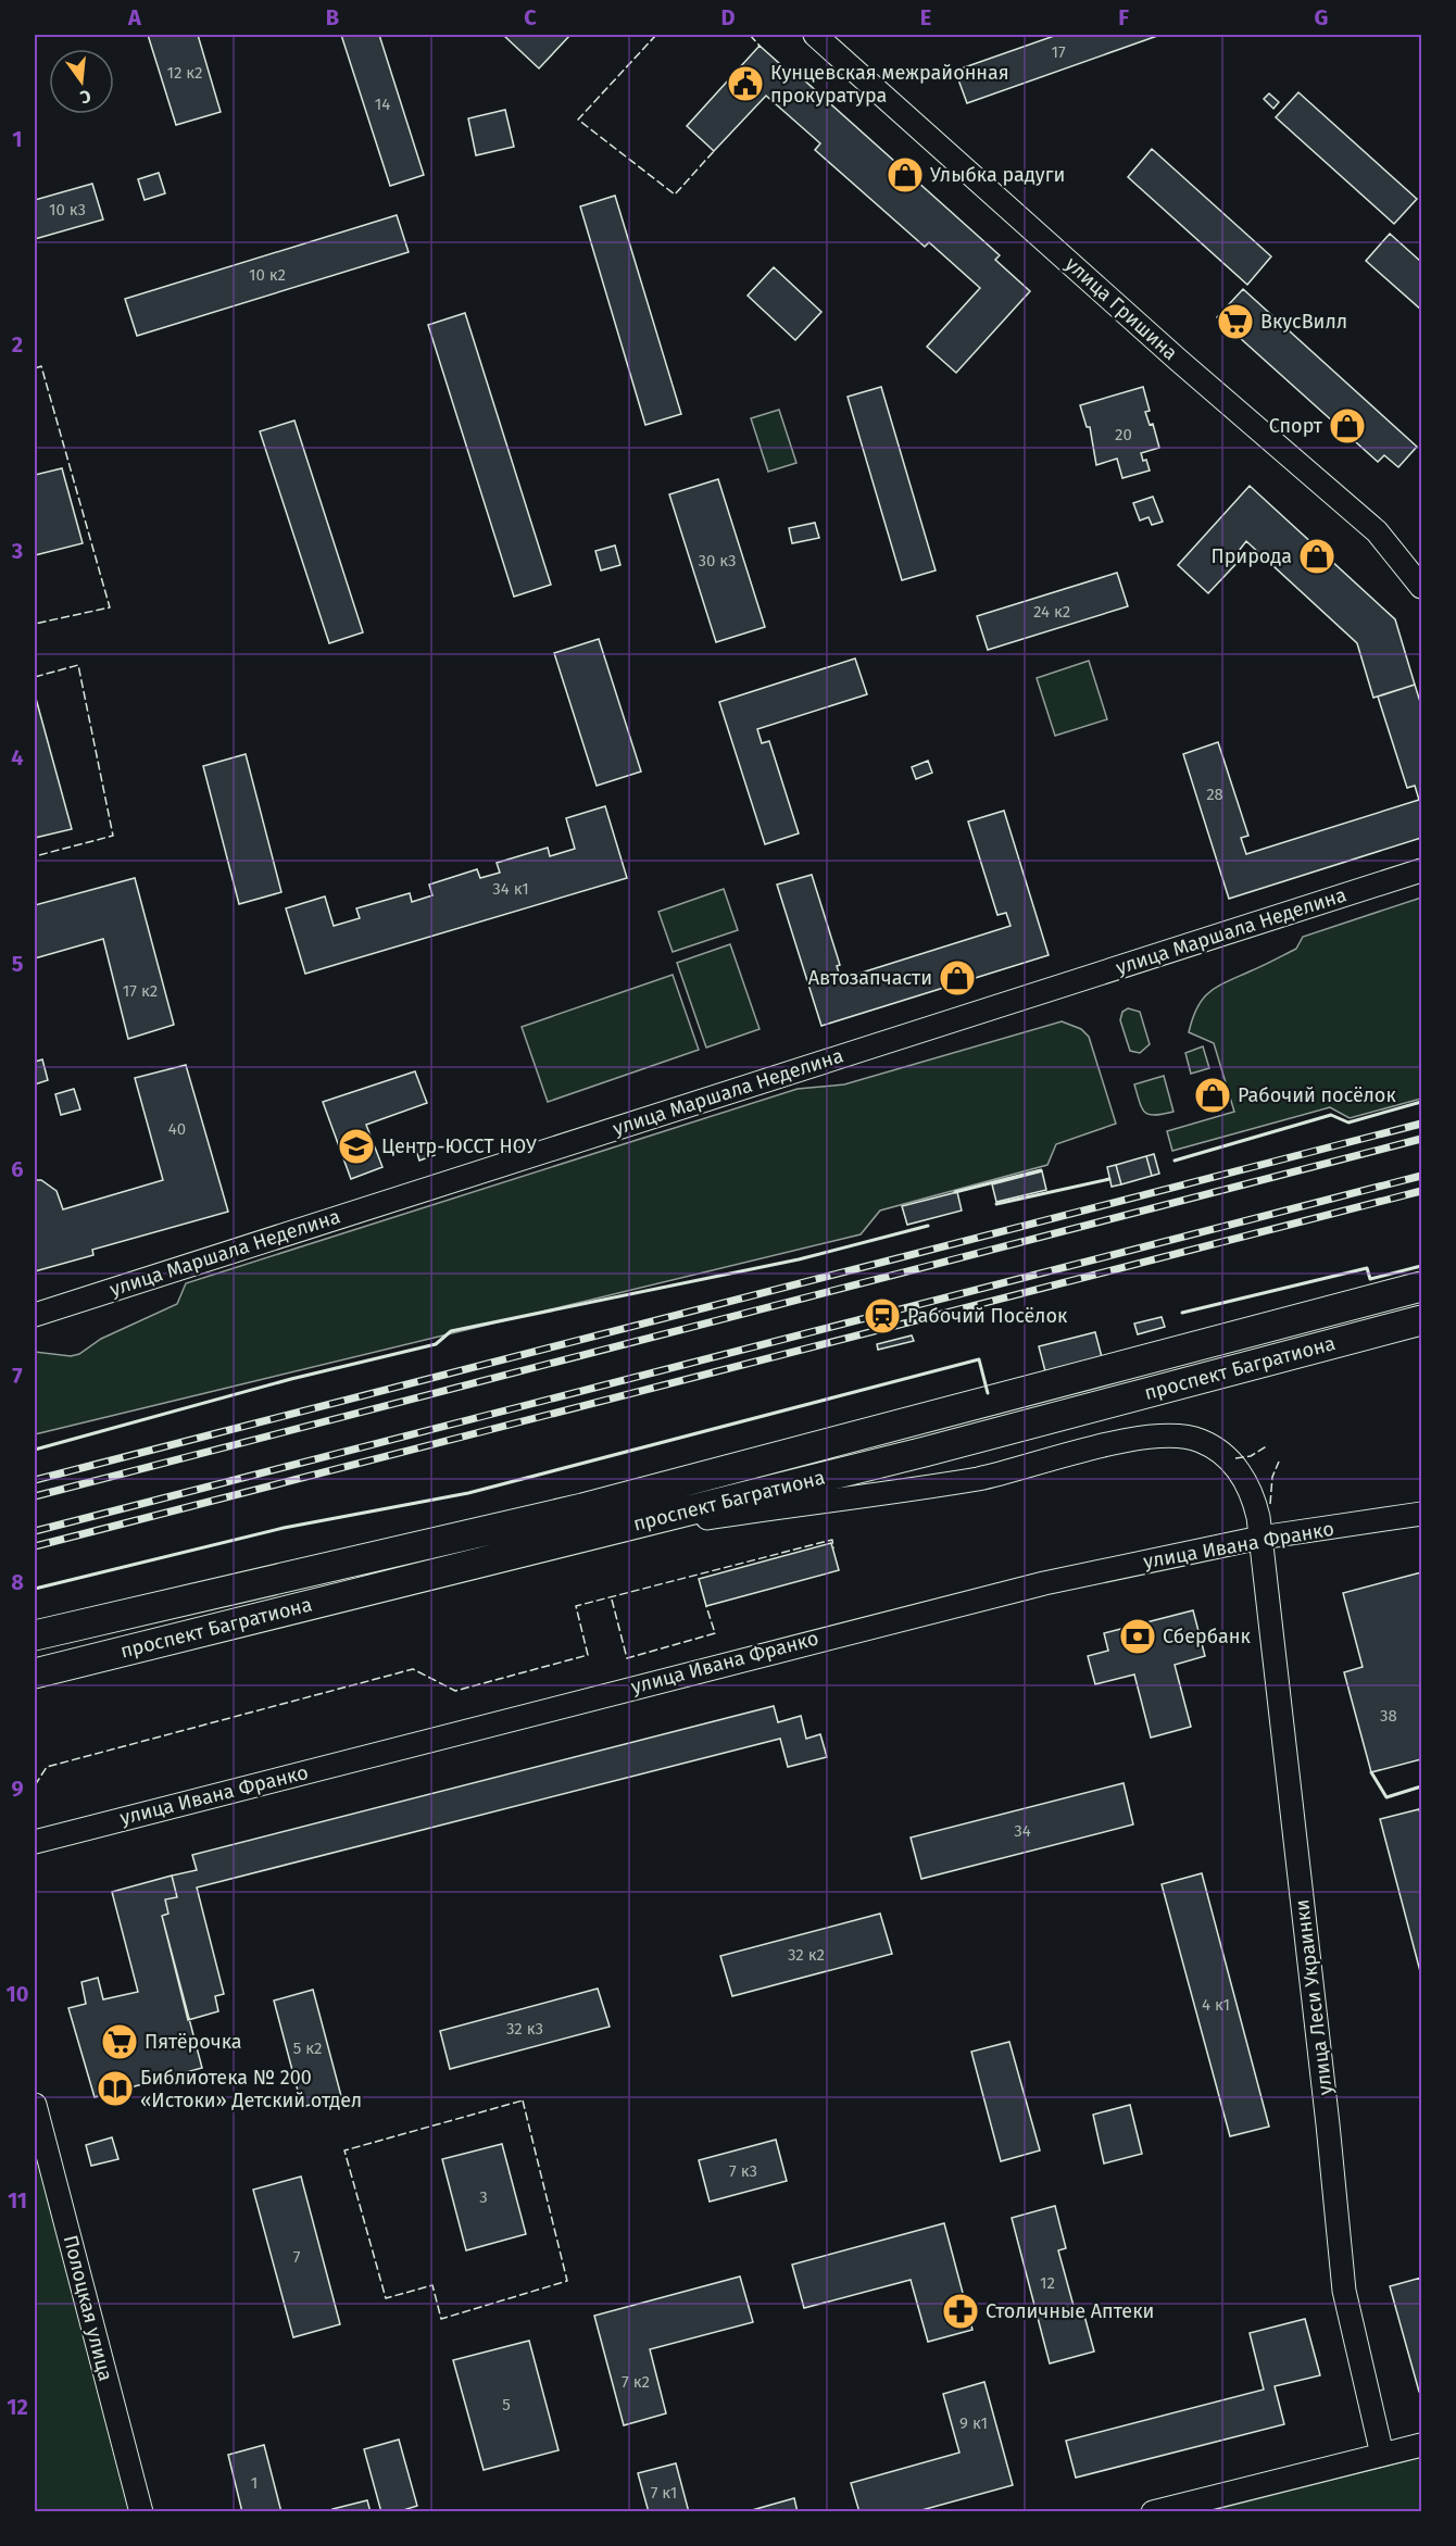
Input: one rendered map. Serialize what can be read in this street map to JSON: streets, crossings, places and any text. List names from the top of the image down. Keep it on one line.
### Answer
{"streets":{"main road":["проспект Багратиона"],"street":["улица Гришина","улица Маршала Неделина","улица Ивана Франко","улица Леси Украинки","Полоцкая улица"]},"crossings":[["проспект Багратиона","улица Леси Украинки"],["улица Ивана Франко","улица Леси Украинки"]],"places":{"public building":["Кунцевская межрайонная прокуратура"],"shop":["Улыбка радуги","Спорт","Природа","Автозапчасти","Рабочий посёлок"],"supermarket":["ВкусВилл","Пятёрочка"],"school or university":["Центр-ЮССТ НОУ"],"station":["Рабочий Посёлок"],"bank":["Сбербанк"],"library":["Библиотека № 200 «Истоки» Детский отдел"],"pharmacy":["Столичные Аптеки"]},"house_numbers":["17","12 к2","14","10 к3","10 к2","20","30 к3","24 к2","28","34 к1","17 к2","40","38","34","32 к2","4 к1","32 к3","5 к2","7 к3","3","7","12","7 к2","5","9 к1","1","7 к1"],"north":"bottom","grid":{"columns":["A","B","C","D","E","F","G"],"rows":["1","2","3","4","5","6","7","8","9","10","11","12"]}}
